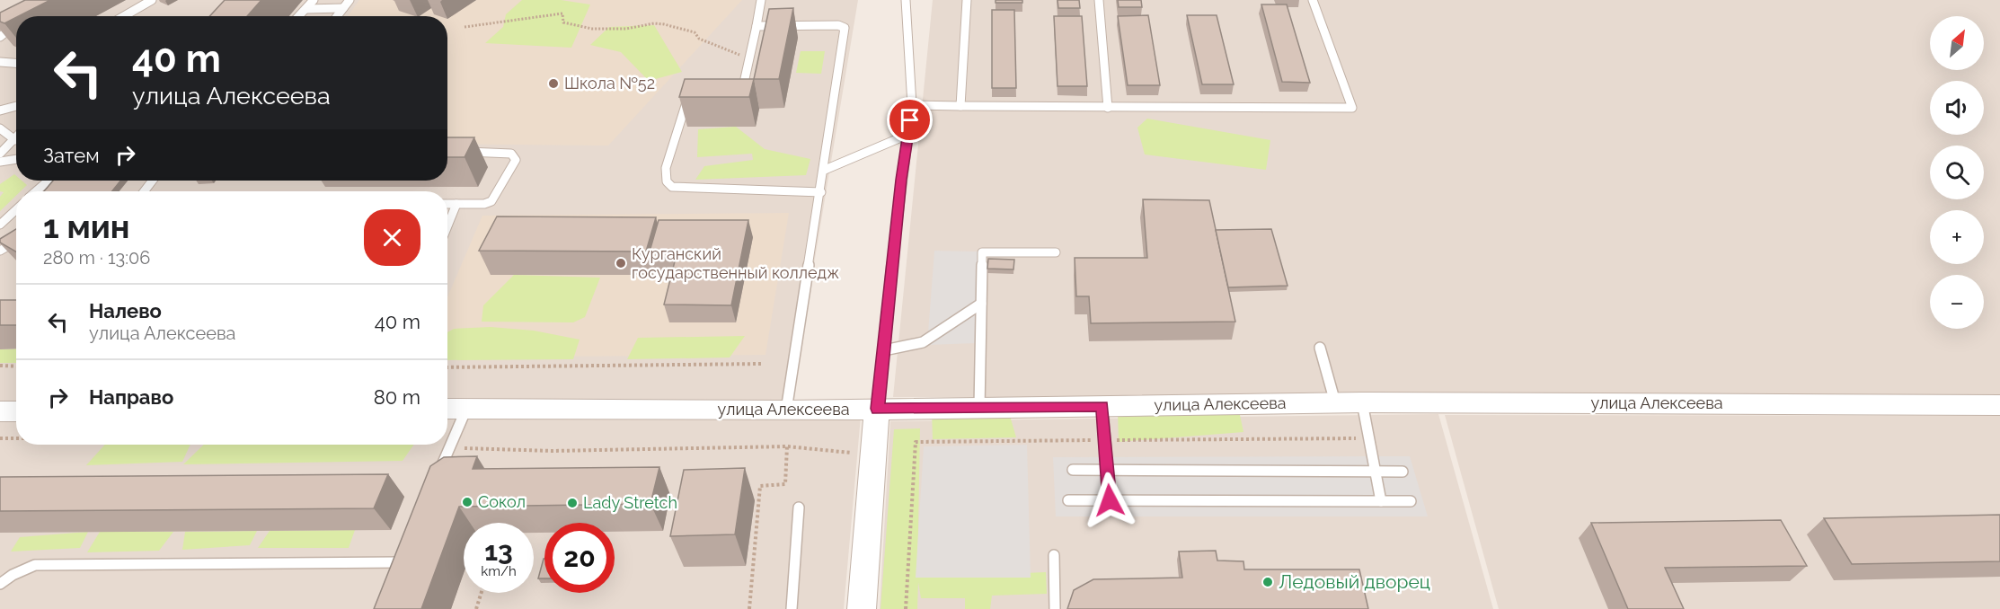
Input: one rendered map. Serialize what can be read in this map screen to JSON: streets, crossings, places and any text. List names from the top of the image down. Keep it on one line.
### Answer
{"streets":{"street":["улица Алексеева"]},"places":["Школа №52","Курганский государственный колледж","Сокол","Lady Stretch","Ледовый дворец"],"north":"top right","page":{"map_buttons":["+","−"],"turn":["40 m","улица Алексеева"],"then":"Затем","heading":["1 мин","280 m · 13:06"],"list":[{"name":"Налево","note":"улица Алексеева","value":"40 m"},{"name":"Направо","value":"80 m"}],"speed":"13 km/h","limit":"20"}}
